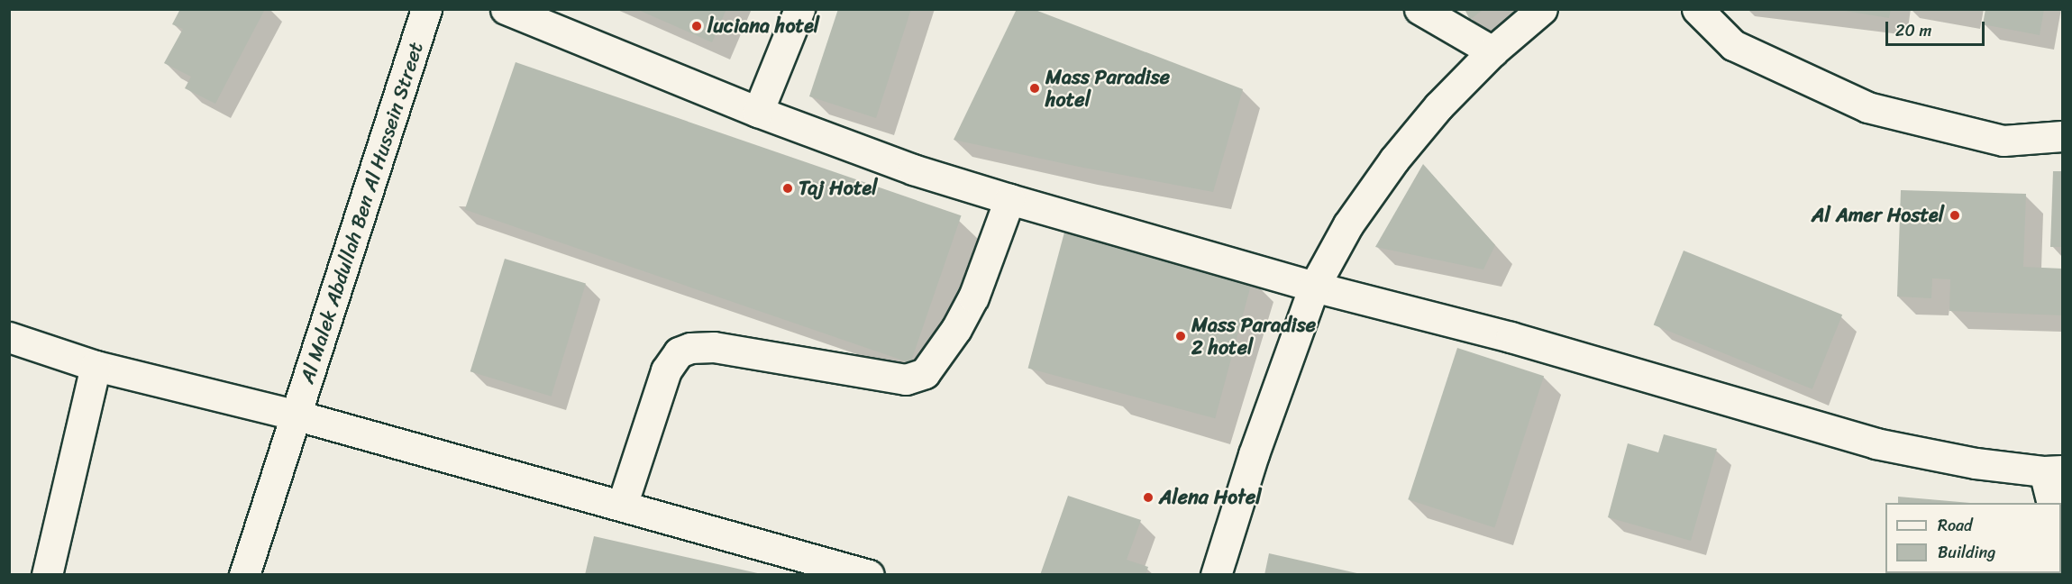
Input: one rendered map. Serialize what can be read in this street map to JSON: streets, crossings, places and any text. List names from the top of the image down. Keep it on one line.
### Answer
{"streets":{"street":["Al Malek Abdullah Ben Al Hussein Street"]},"places":["luciana hotel","Mass Paradise hotel","Taj Hotel","Al Amer Hostel","Mass Paradise 2 hotel","Alena Hotel"],"legend":["Road","Building"],"scale_bar":"20 m"}
